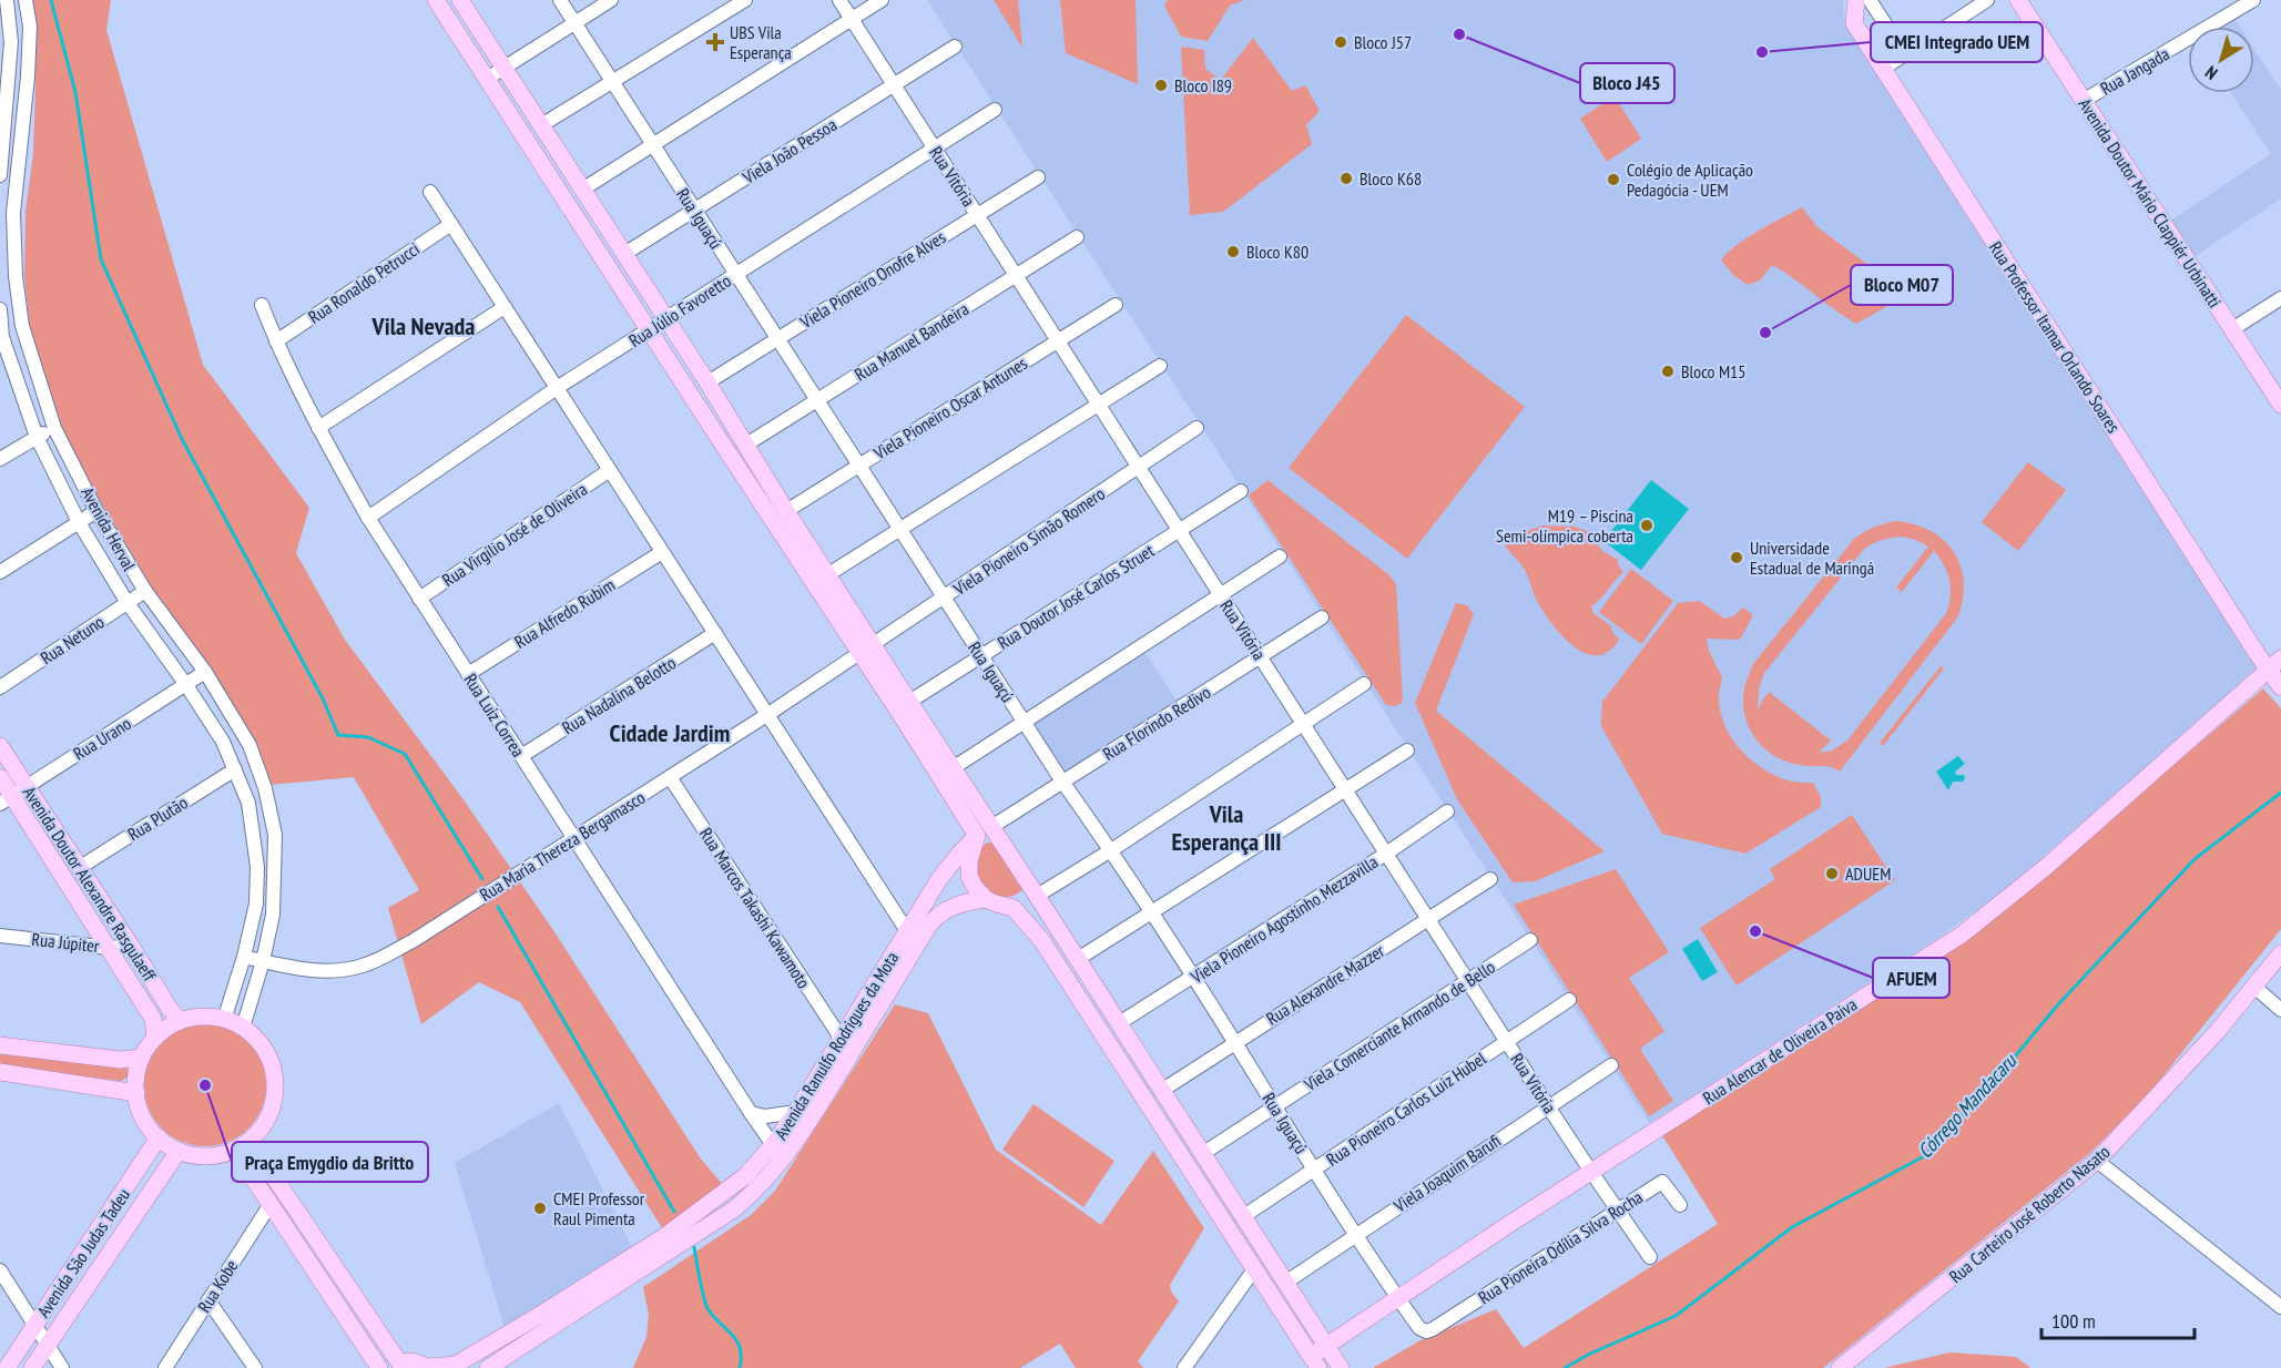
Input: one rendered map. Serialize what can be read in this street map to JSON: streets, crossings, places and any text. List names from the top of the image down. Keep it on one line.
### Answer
{"streets":{"main road":["Avenida Doutor Mário Clappiér Urbinatti","Rua Professor Itamar Orlando Soares","Avenida Doutor Alexandre Rasgulaeff","Avenida Ranulfo Rodrigues da Mota","Rua Alencar de Oliveira Paiva","Rua Carteiro José Roberto Nasato","Avenida São Judas Tadeu"],"street":["Rua Jangada","Viela João Pessoa","Rua Vitória","Rua Iguaçú","Viela Pioneiro Onofre Alves","Rua Ronaldo Petrucci","Rua Júlio Favoretto","Rua Manuel Bandeira","Viela Pioneiro Oscar Antunes","Avenida Herval","Rua Virgílio José de Oliveira","Viela Pioneiro Simão Romero","Rua Doutor José Carlos Struet","Rua Alfredo Rubim","Rua Netuno","Rua Nadalina Belotto","Rua Luiz Correa","Rua Florindo Redivo","Rua Urano","Rua Plutão","Rua Maria Thereza Bergamasco","Rua Marcos Takashi Kawamoto","Viela Pioneiro Agostinho Mezzavilla","Rua Júpiter","Rua Alexandre Mazzer","Viela Comerciante Armando de Bello","Rua Pioneiro Carlos Luiz Hubel","Viela Joaquim Barufi","Rua Pioneira Odília Silva Rocha","Rua Kobe"]},"crossings":[["Rua Jangada","Avenida Doutor Mário Clappiér Urbinatti"],["Viela João Pessoa","Rua Vitória"],["Viela João Pessoa","Rua Iguaçú"],["Rua Vitória","Viela Pioneiro Onofre Alves"],["Rua Vitória","Rua Júlio Favoretto"],["Rua Vitória","Rua Manuel Bandeira"],["Rua Vitória","Viela Pioneiro Oscar Antunes"],["Rua Vitória","Viela Pioneiro Simão Romero"],["Rua Vitória","Rua Doutor José Carlos Struet"],["Rua Vitória","Rua Florindo Redivo"],["Rua Vitória","Viela Pioneiro Agostinho Mezzavilla"],["Rua Vitória","Rua Alexandre Mazzer"],["Rua Vitória","Viela Comerciante Armando de Bello"],["Rua Vitória","Rua Alencar de Oliveira Paiva"],["Rua Vitória","Rua Pioneiro Carlos Luiz Hubel"],["Rua Vitória","Viela Joaquim Barufi"],["Rua Vitória","Rua Pioneira Odília Silva Rocha"],["Rua Iguaçú","Viela Pioneiro Onofre Alves"],["Rua Iguaçú","Rua Júlio Favoretto"],["Rua Iguaçú","Rua Manuel Bandeira"],["Rua Iguaçú","Viela Pioneiro Oscar Antunes"],["Rua Iguaçú","Viela Pioneiro Simão Romero"],["Rua Iguaçú","Rua Doutor José Carlos Struet"],["Rua Iguaçú","Rua Florindo Redivo"],["Rua Iguaçú","Viela Pioneiro Agostinho Mezzavilla"],["Rua Iguaçú","Rua Alexandre Mazzer"],["Rua Iguaçú","Viela Comerciante Armando de Bello"],["Rua Iguaçú","Rua Alencar de Oliveira Paiva"],["Rua Iguaçú","Rua Pioneiro Carlos Luiz Hubel"],["Rua Iguaçú","Viela Joaquim Barufi"],["Rua Iguaçú","Rua Pioneira Odília Silva Rocha"],["Rua Ronaldo Petrucci","Rua Luiz Correa"],["Rua Júlio Favoretto","Rua Luiz Correa"],["Rua Professor Itamar Orlando Soares","Rua Alencar de Oliveira Paiva"],["Avenida Herval","Rua Netuno"],["Avenida Herval","Rua Urano"],["Avenida Herval","Rua Plutão"],["Avenida Herval","Rua Maria Thereza Bergamasco"],["Avenida Herval","Avenida Doutor Alexandre Rasgulaeff"],["Avenida Herval","Avenida São Judas Tadeu"],["Rua Virgílio José de Oliveira","Rua Luiz Correa"],["Viela Pioneiro Simão Romero","Rua Maria Thereza Bergamasco"],["Rua Alfredo Rubim","Rua Luiz Correa"],["Rua Nadalina Belotto","Rua Luiz Correa"],["Rua Luiz Correa","Rua Maria Thereza Bergamasco"],["Rua Luiz Correa","Avenida Ranulfo Rodrigues da Mota"],["Rua Florindo Redivo","Avenida Ranulfo Rodrigues da Mota"],["Rua Urano","Avenida Doutor Alexandre Rasgulaeff"],["Rua Plutão","Avenida Doutor Alexandre Rasgulaeff"],["Rua Maria Thereza Bergamasco","Rua Marcos Takashi Kawamoto"],["Avenida Doutor Alexandre Rasgulaeff","Rua Júpiter"],["Avenida Doutor Alexandre Rasgulaeff","Avenida São Judas Tadeu"],["Rua Marcos Takashi Kawamoto","Avenida Ranulfo Rodrigues da Mota"]],"districts":["Vila Nevada","Cidade Jardim","Vila Esperança III"],"water":["Córrego Mandacaru"],"places":{"other":["Bloco J45","Bloco J57","CMEI Integrado UEM","Bloco I89","Bloco K68","Colégio de Aplicação Pedagócia - UEM","Bloco K80","Bloco M07","Bloco M15","M19 – Piscina Semi-olímpica coberta","Universidade Estadual de Maringá","ADUEM","AFUEM","Praça Emygdio da Britto","CMEI Professor Raul Pimenta"],"health":["UBS Vila Esperança"]},"scale_bar":"100 m","north":"bottom left"}
